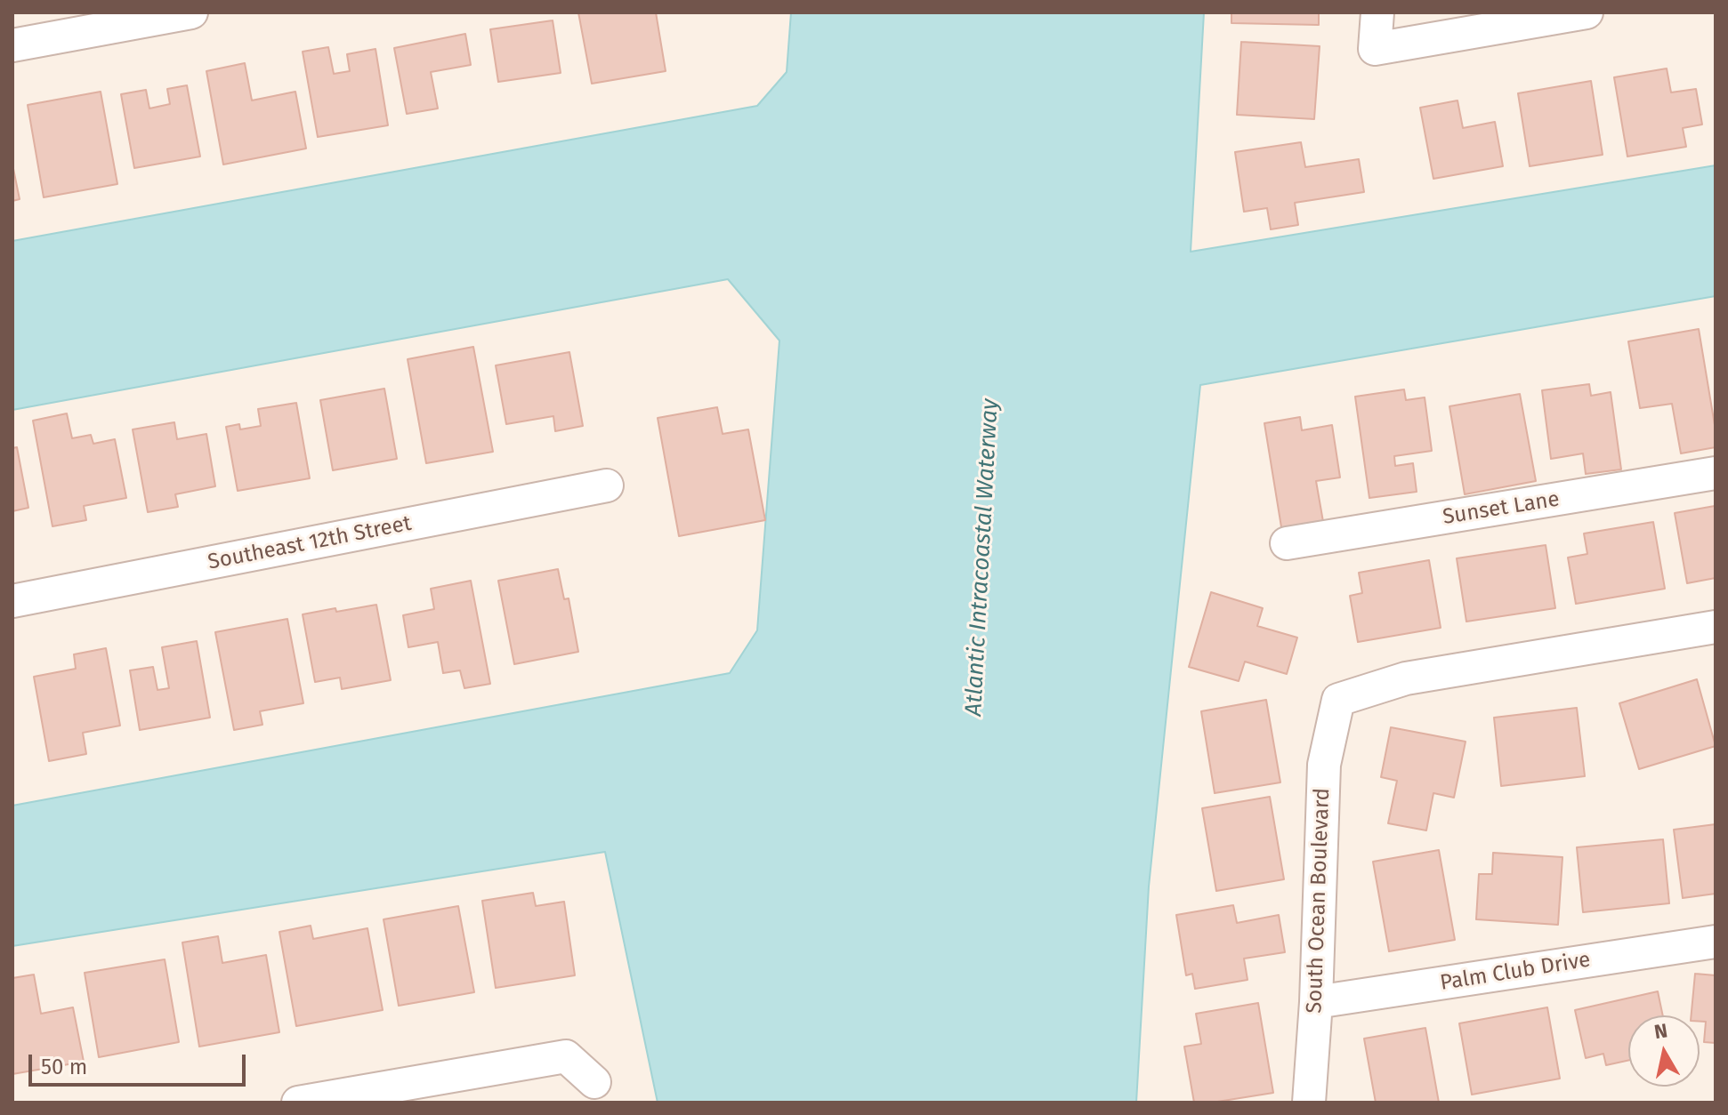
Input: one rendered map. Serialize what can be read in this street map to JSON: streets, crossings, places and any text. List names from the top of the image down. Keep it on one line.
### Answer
{"streets":{"street":["Sunset Lane","Southeast 12th Street","South Ocean Boulevard","Palm Club Drive"]},"crossings":[["South Ocean Boulevard","Palm Club Drive"]],"water":["Atlantic Intracoastal Waterway"],"scale_bar":"50 m","north":"top"}
